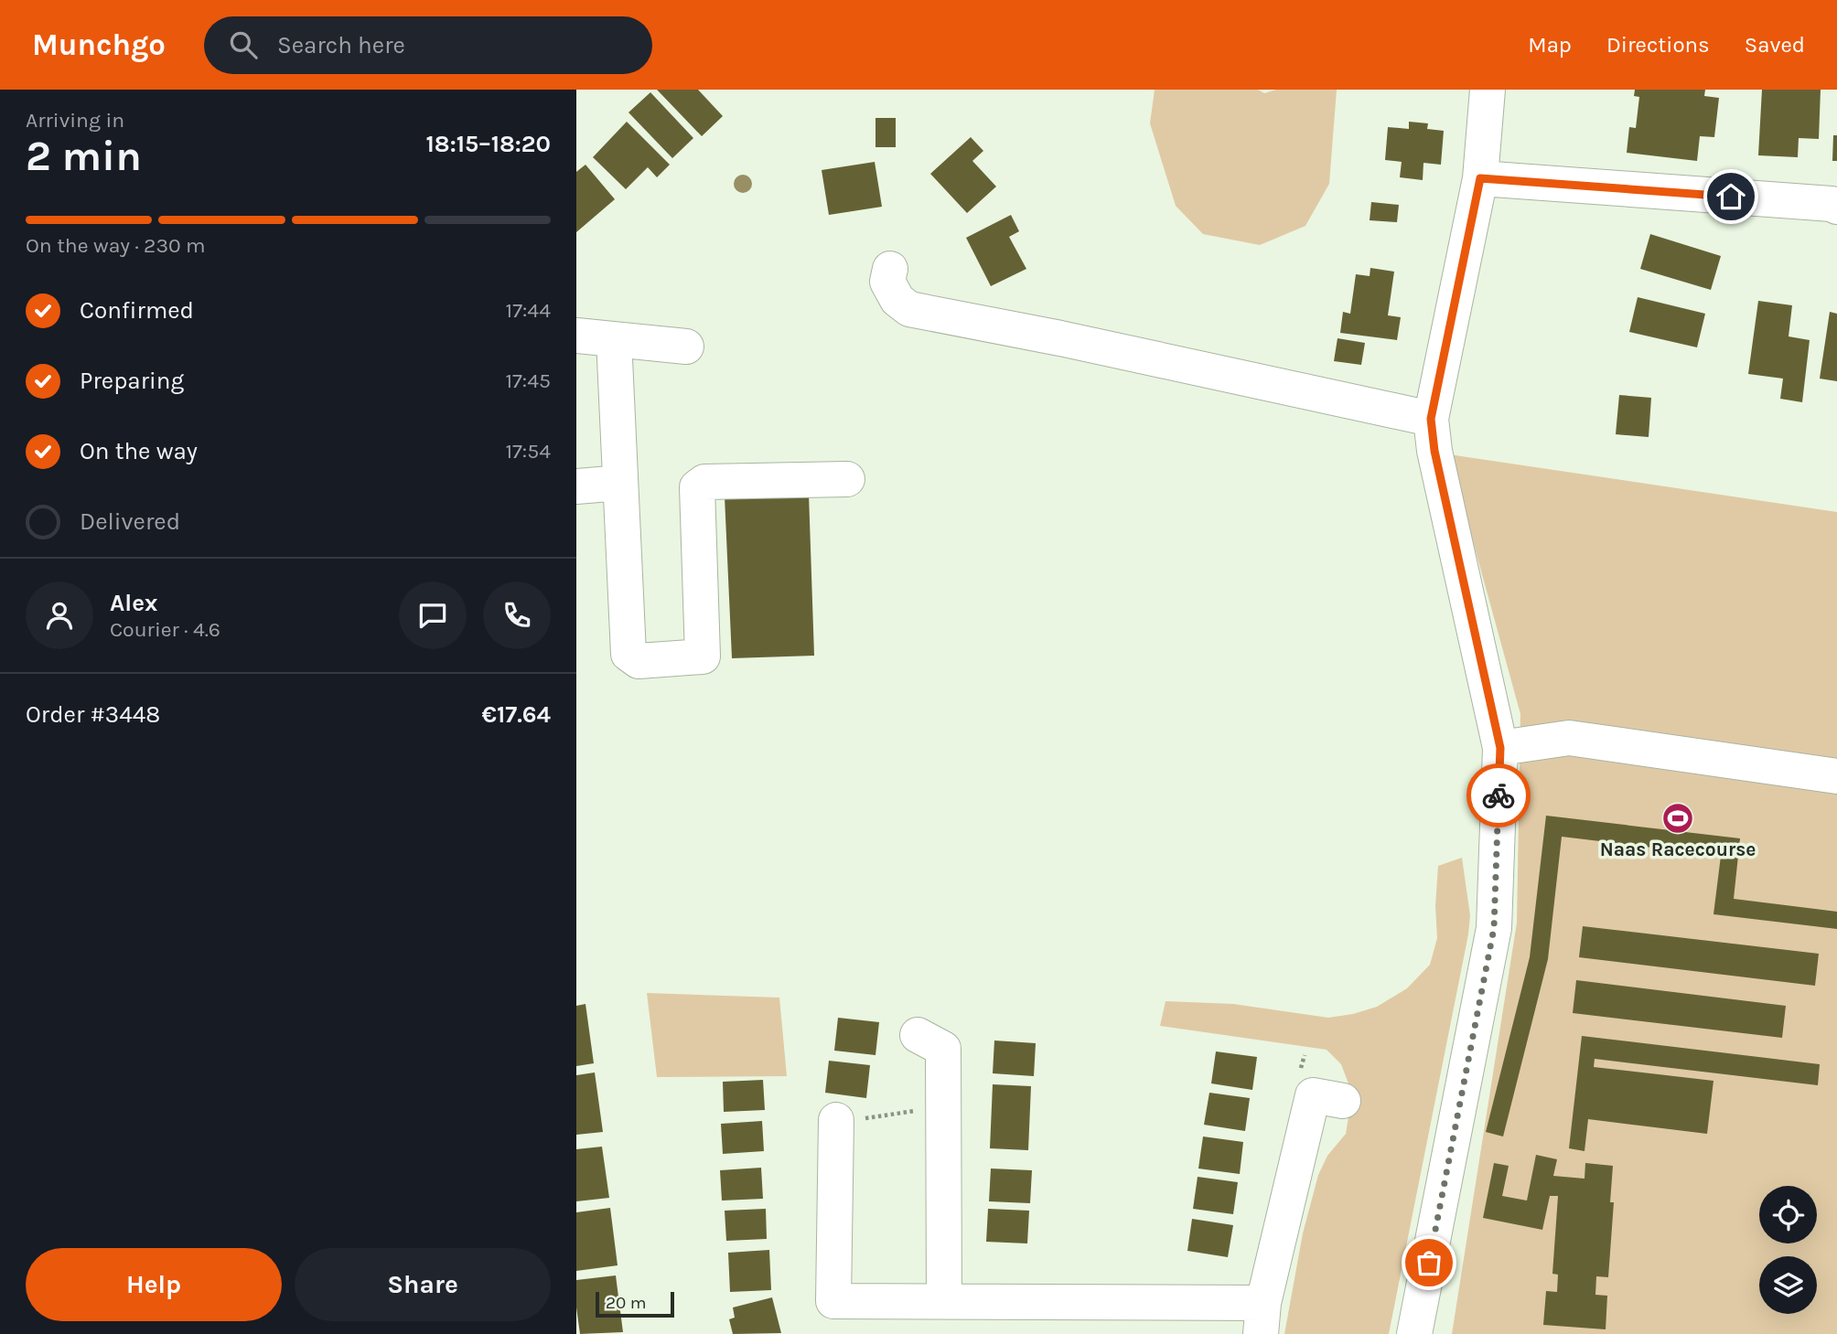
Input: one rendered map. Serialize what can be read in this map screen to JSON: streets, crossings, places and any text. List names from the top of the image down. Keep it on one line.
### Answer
{"places":{"sports":["Naas Racecourse"]},"scale_bar":"20 m","page":{"header":"Munchgo","search":"Search here","nav":["Map","Directions","Saved"],"heading":["2 min","Arriving in","18:15–18:20"],"panel":["Alex","Courier · 4.6","Order #3448","€17.64"],"bar":"On the way · 230 m","list":[["Confirmed","17:44"],["Preparing","17:45"],["On the way","17:54"],"Delivered"],"buttons":["Help","Share"],"scale":"20 m"}}
